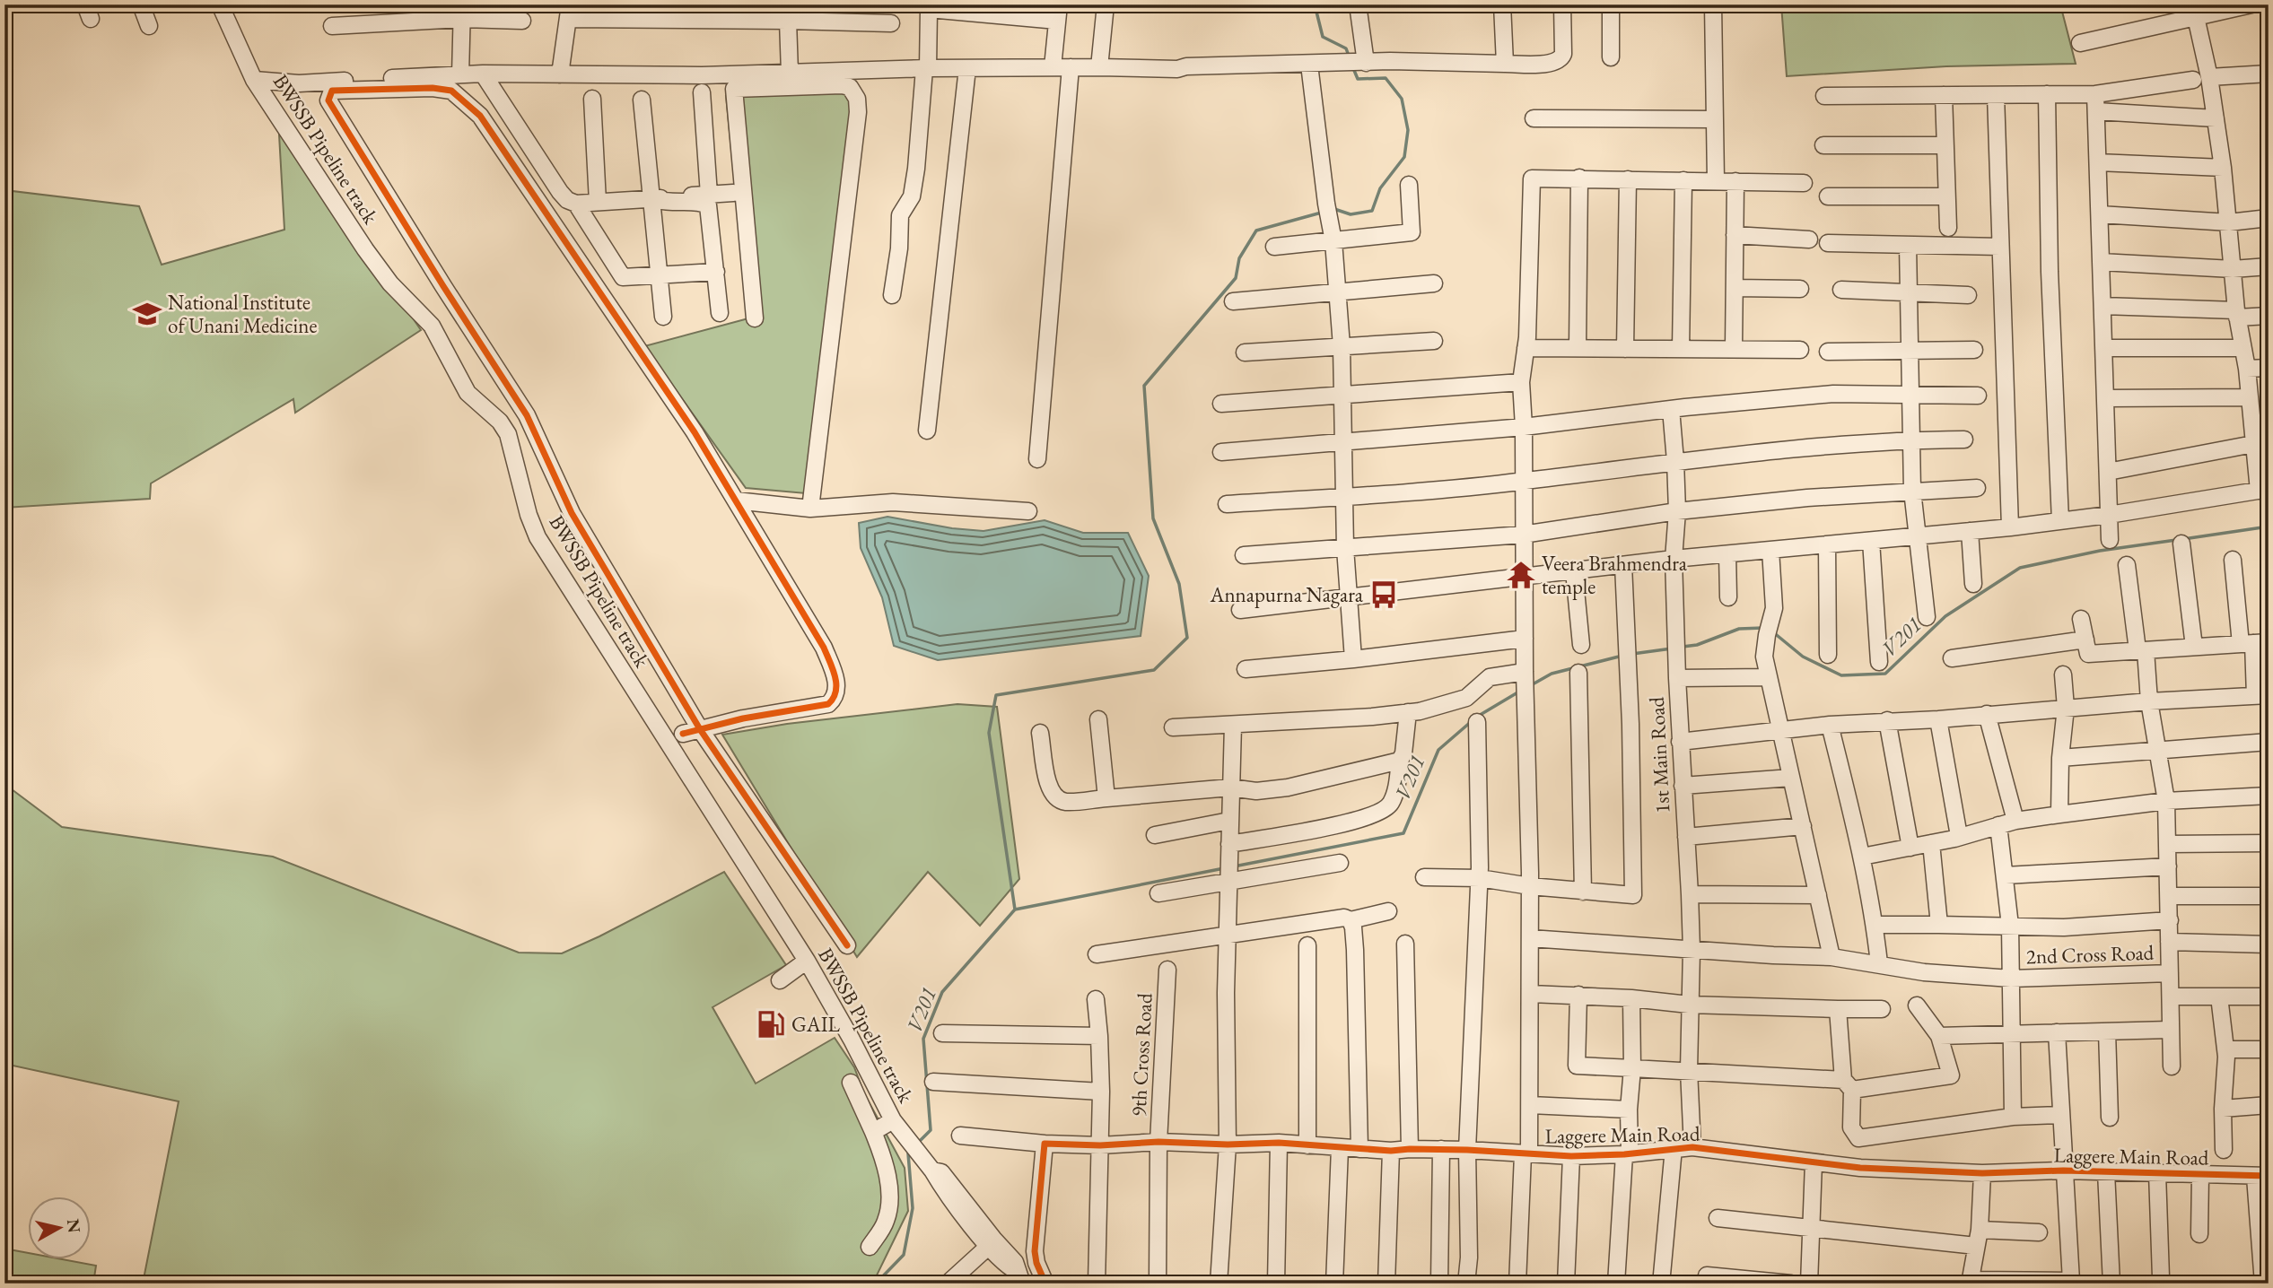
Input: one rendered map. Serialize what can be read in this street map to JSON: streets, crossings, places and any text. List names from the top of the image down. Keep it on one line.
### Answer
{"streets":{"street":["BWSSB Pipeline track","1st Main Road","2nd Cross Road","9th Cross Road","Laggere Main Road"]},"crossings":[["1st Main Road","2nd Cross Road"],["1st Main Road","Laggere Main Road"],["9th Cross Road","Laggere Main Road"]],"water":["V201"],"places":{"school or university":["National Institute of Unani Medicine"],"temple":["Veera Brahmendra temple"],"bus stop":["Annapurna Nagara"],"fuel station":["GAIL"]},"north":"right"}
